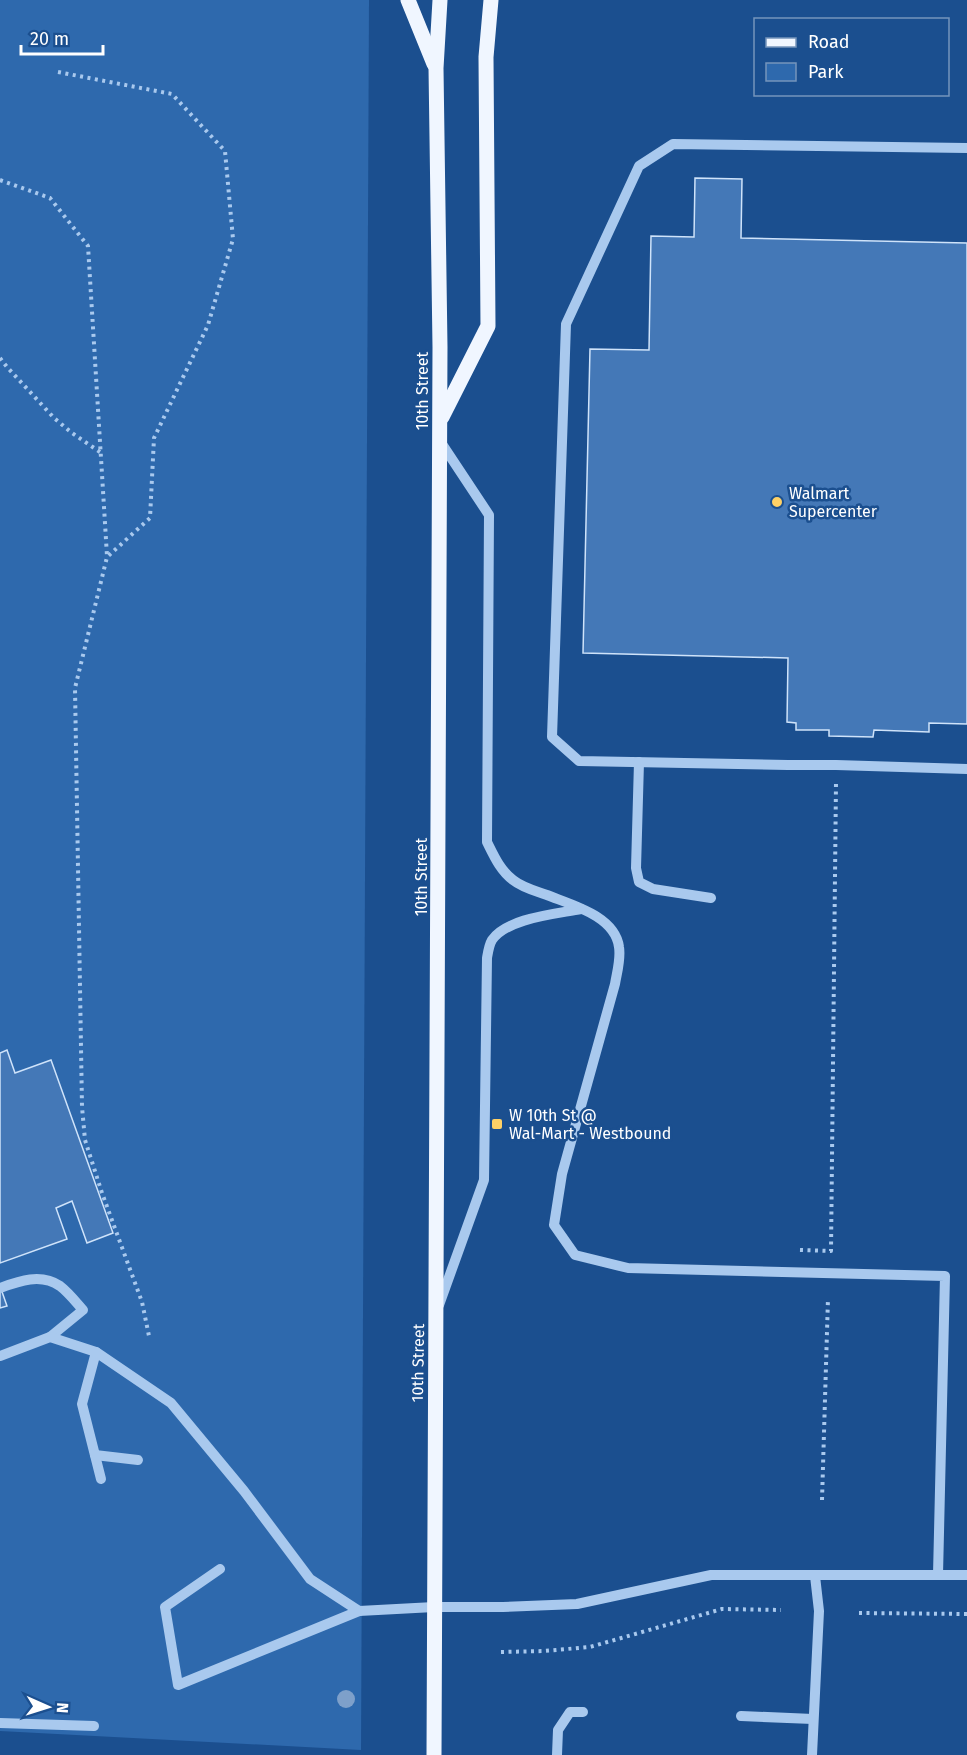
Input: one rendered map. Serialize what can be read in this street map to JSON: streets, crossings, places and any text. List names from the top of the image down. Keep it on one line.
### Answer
{"streets":{"main road":["10th Street"]},"places":{"other":["Walmart Supercenter"],"transit":["W 10th St @ Wal-Mart - Westbound"]},"legend":["Road","Park"],"scale_bar":"20 m","north":"right"}
